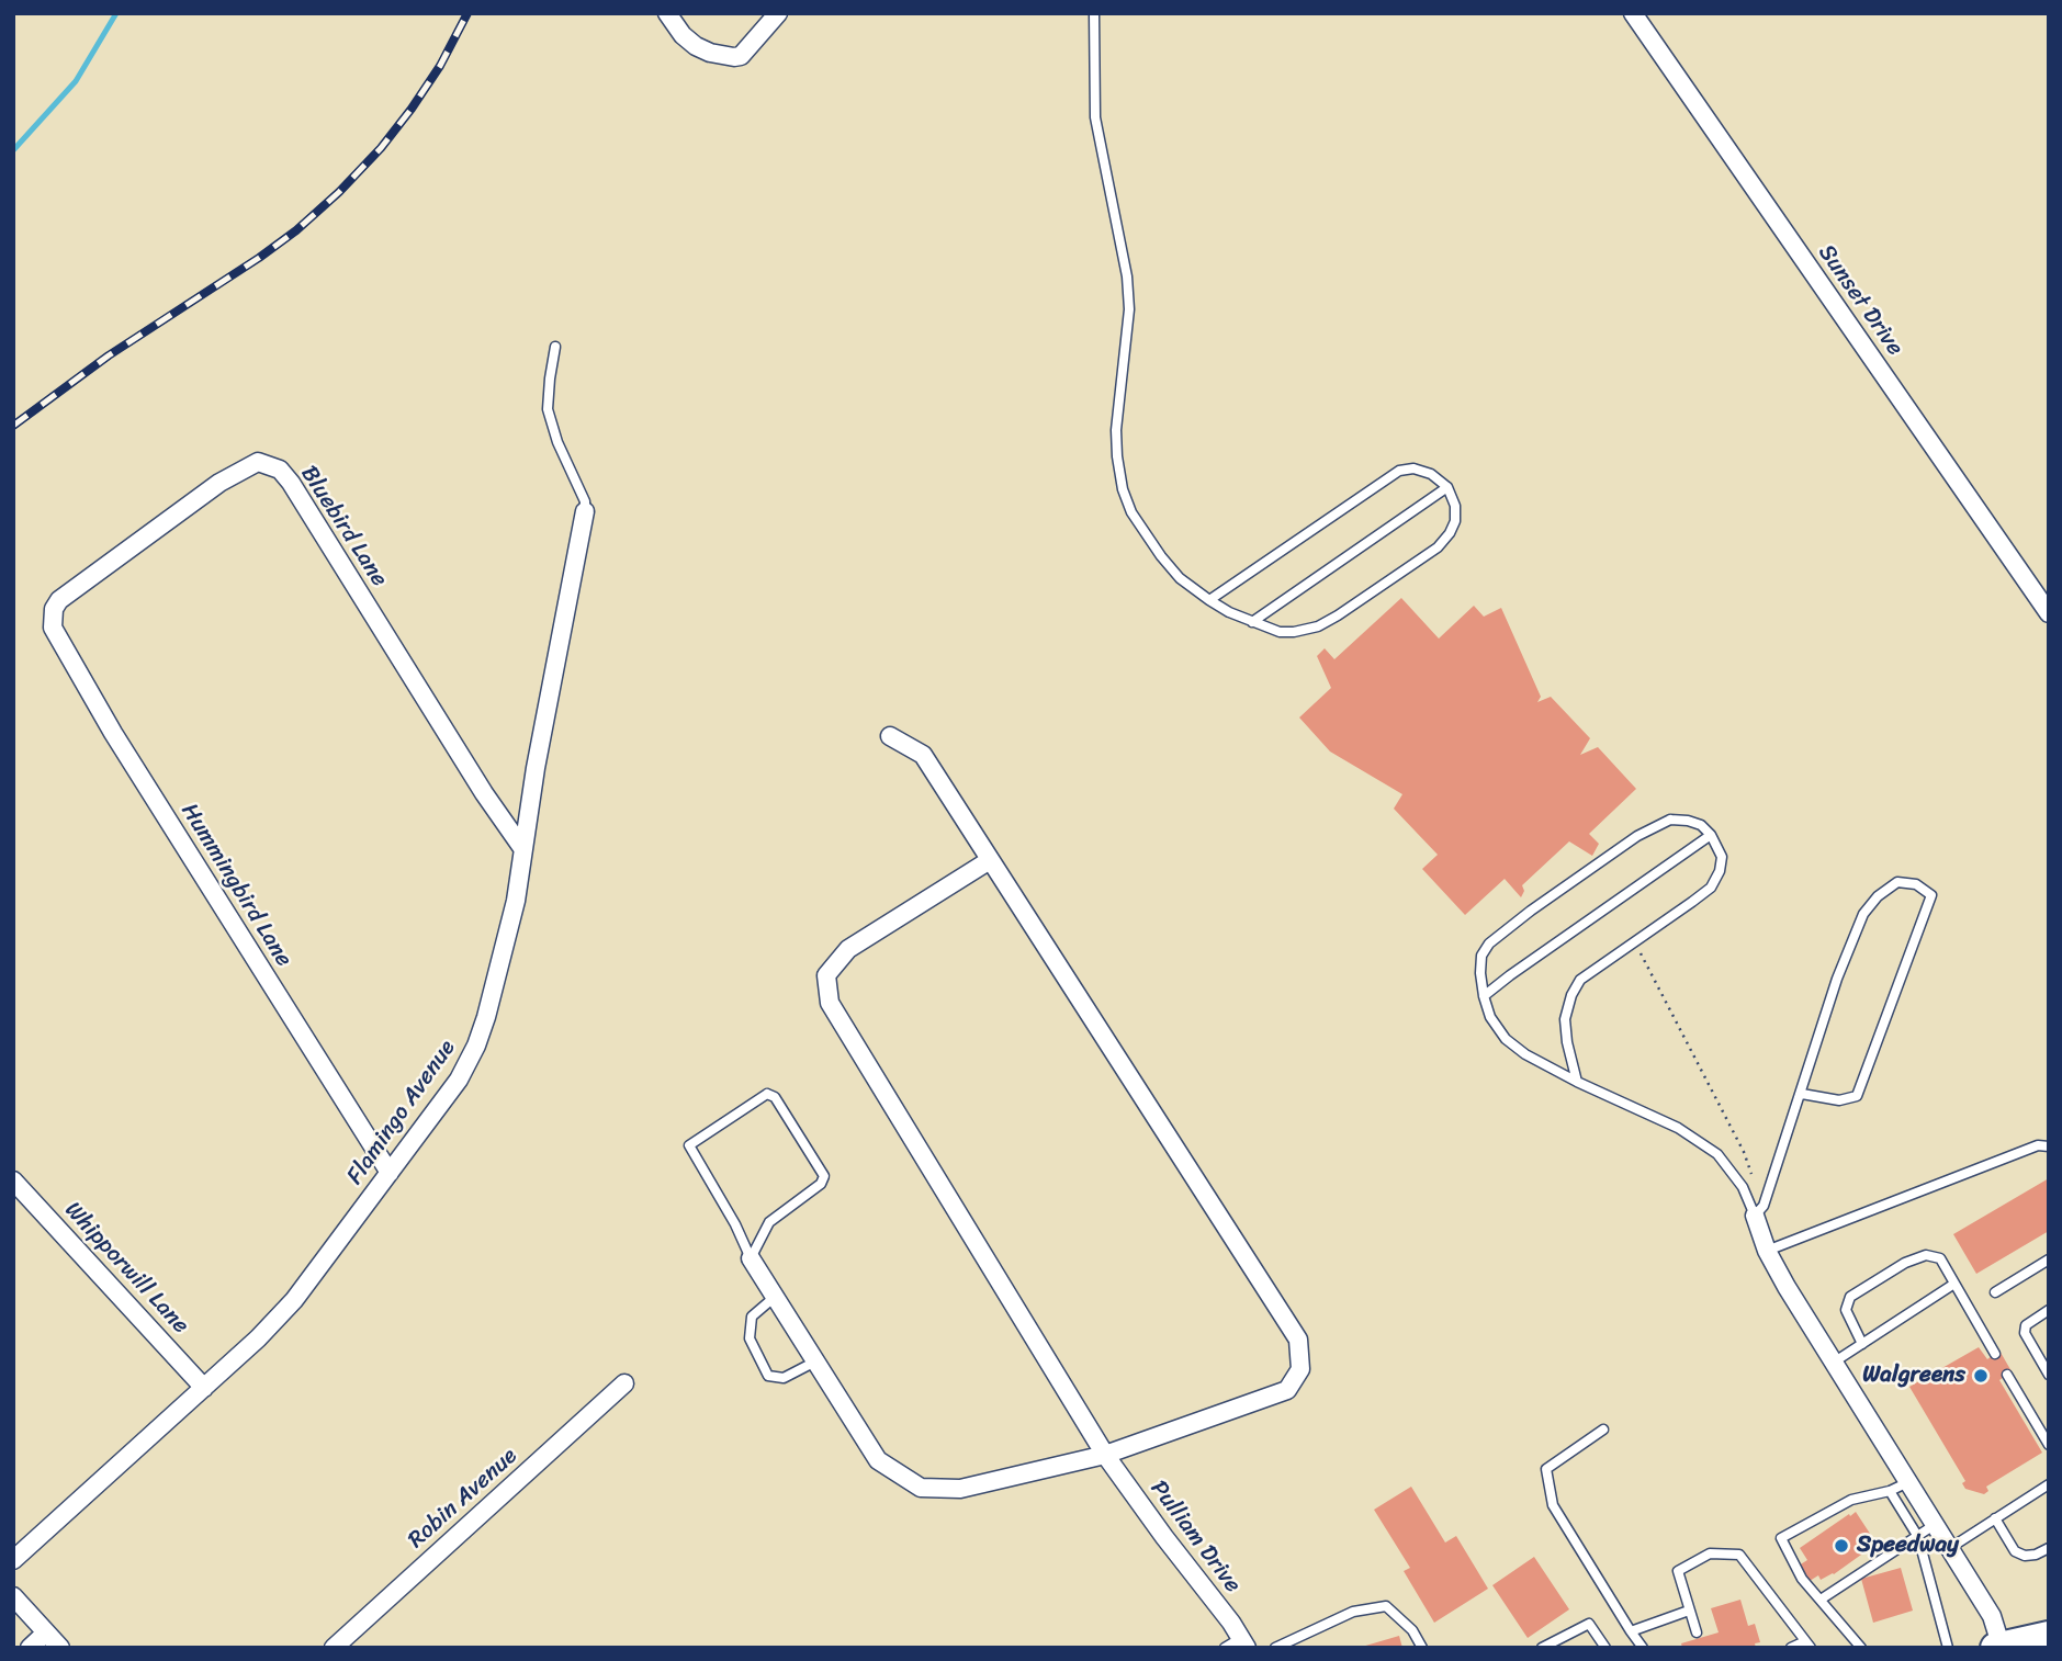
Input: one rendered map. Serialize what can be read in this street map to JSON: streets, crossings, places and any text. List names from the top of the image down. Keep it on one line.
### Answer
{"streets":{"street":["Sunset Drive","Bluebird Lane","Hummingbird Lane","Flamingo Avenue","Whipporwill Lane","Robin Avenue","Pulliam Drive"]},"crossings":[["Bluebird Lane","Hummingbird Lane"],["Bluebird Lane","Flamingo Avenue"],["Hummingbird Lane","Flamingo Avenue"],["Flamingo Avenue","Whipporwill Lane"]],"places":["Walgreens","Speedway"]}
